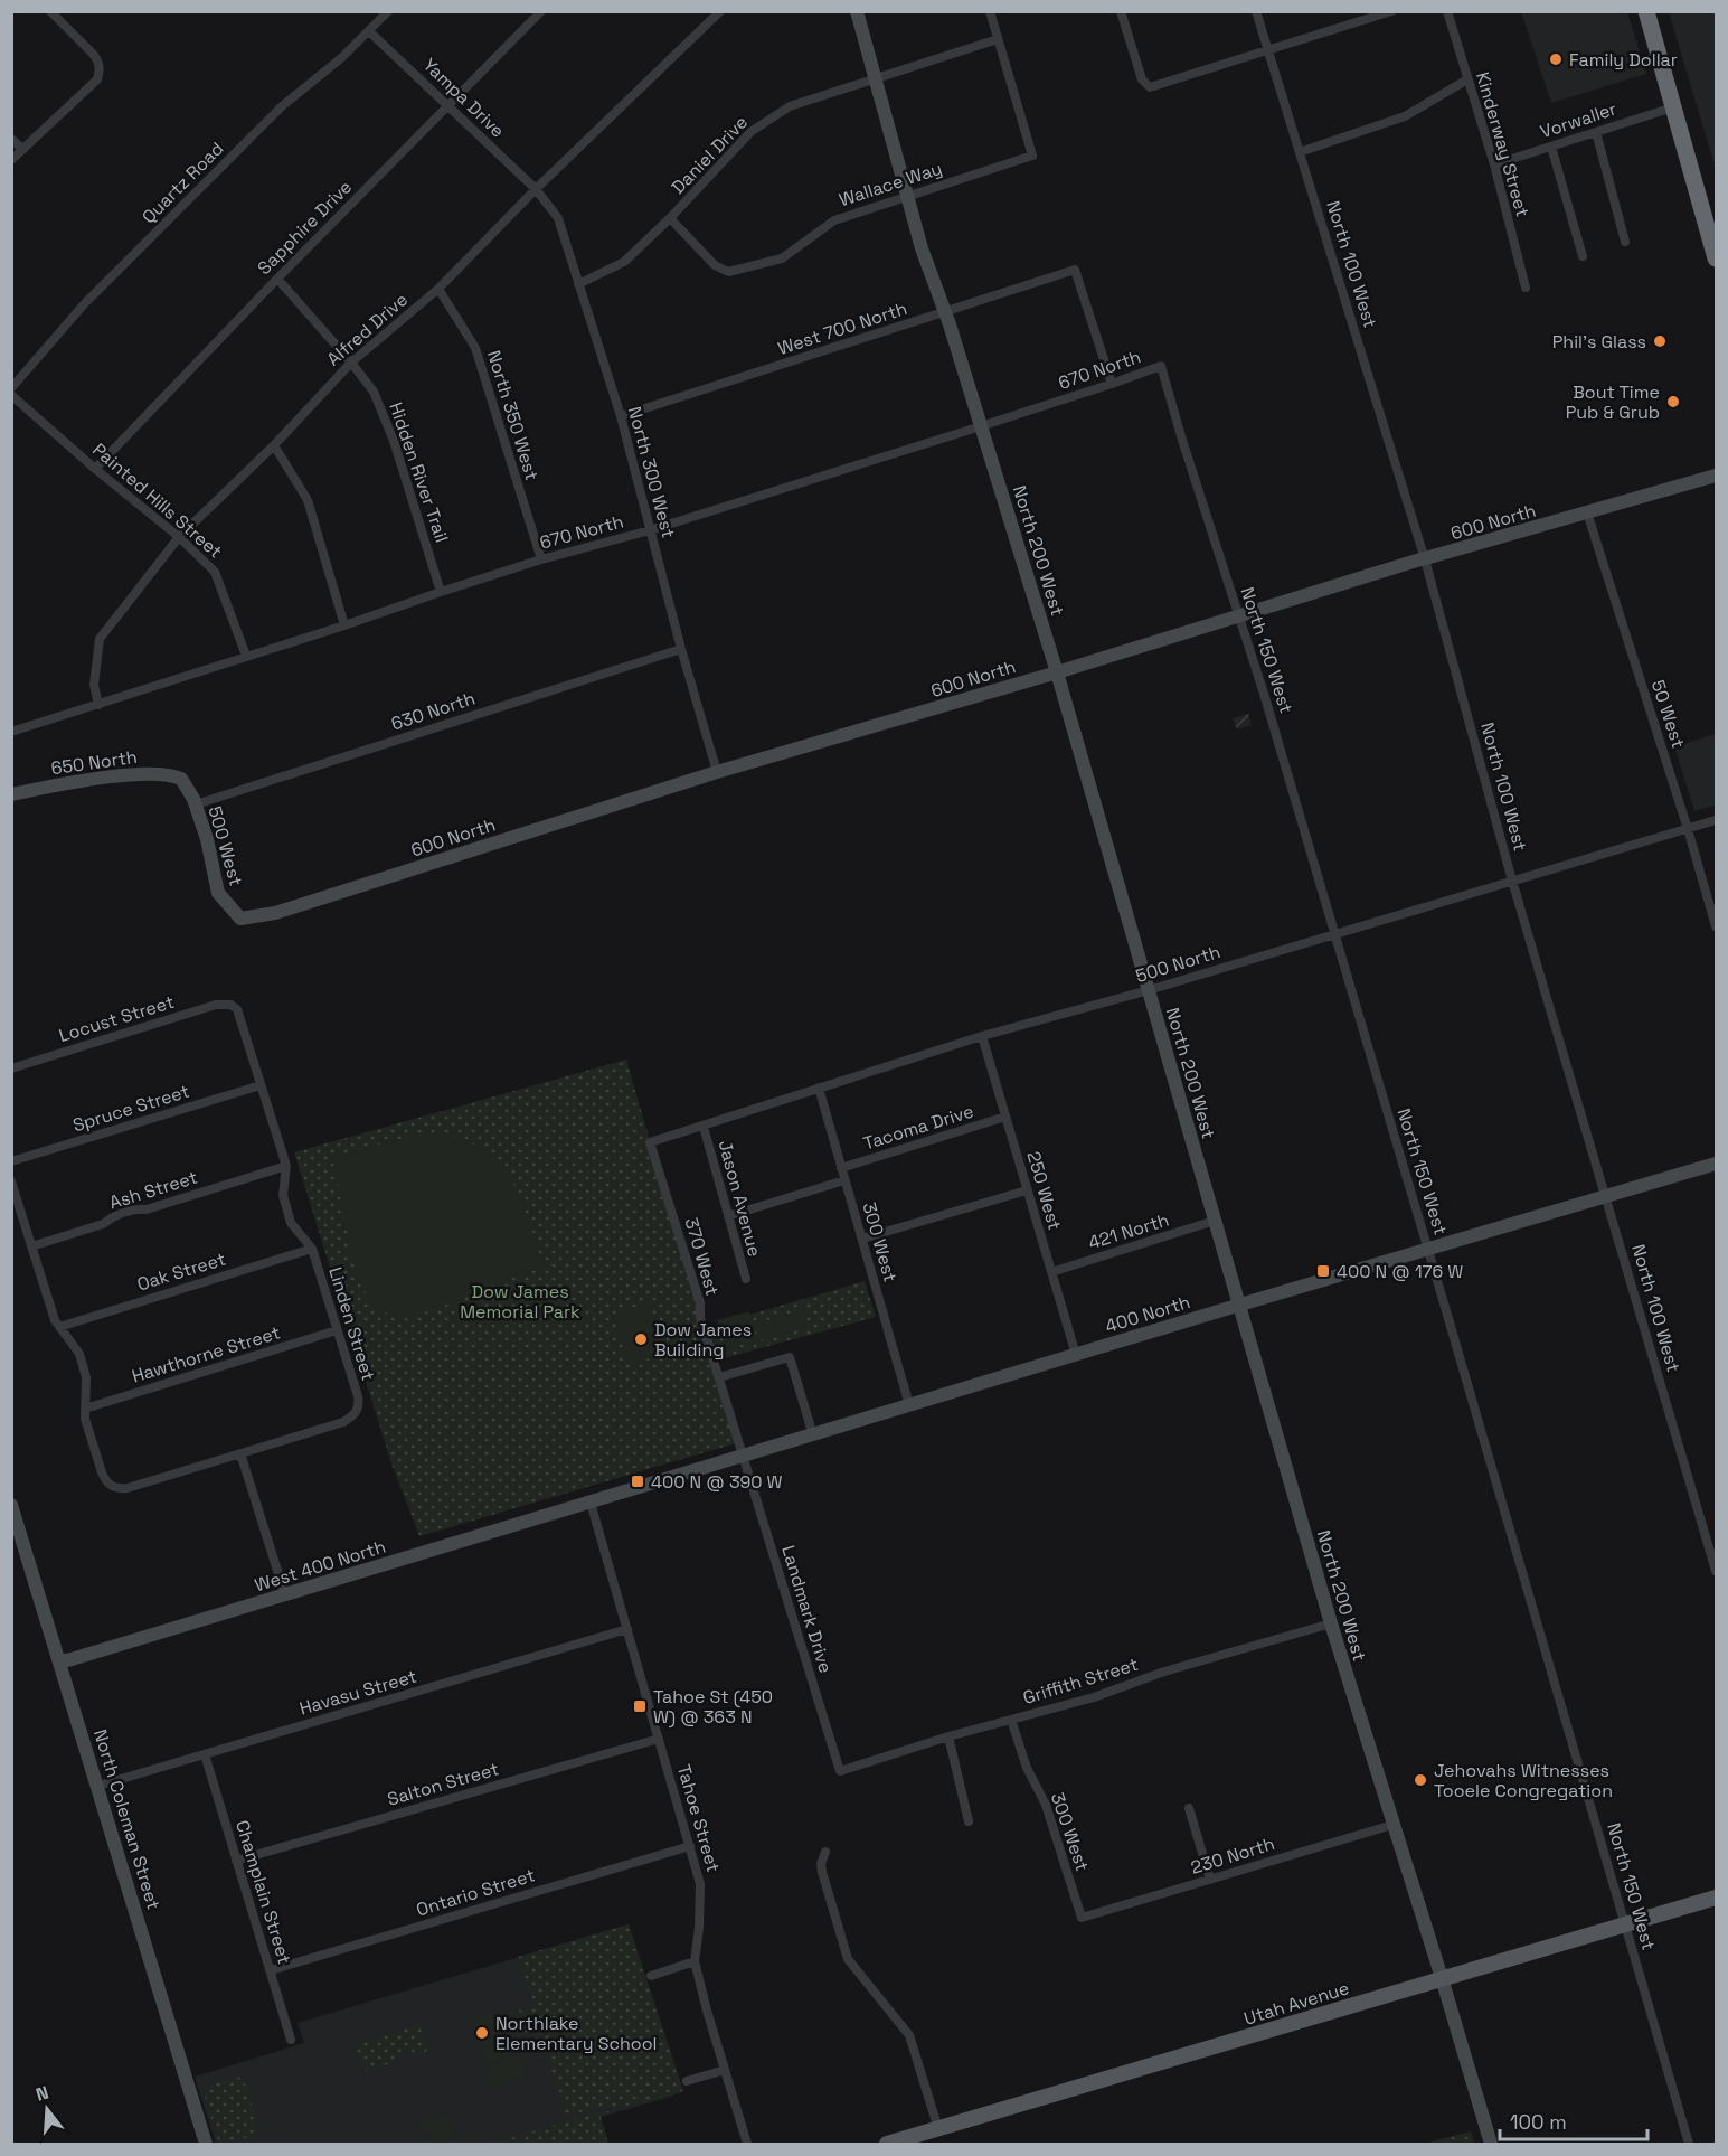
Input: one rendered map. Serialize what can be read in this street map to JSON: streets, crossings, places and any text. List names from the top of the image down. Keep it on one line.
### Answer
{"streets":{"main road":["Utah Avenue"],"street":["Yampa Drive","Vorwaller","Kinderway Street","Daniel Drive","Quartz Road","Wallace Way","Sapphire Drive","North 100 West","West 700 North","Alfred Drive","670 North","North 350 West","Hidden River Trail","North 300 West","Painted Hills Street","600 North","North 200 West","North 150 West","630 North","50 West","650 North","500 West","500 North","Locust Street","Spruce Street","Tacoma Drive","Ash Street","250 West","Jason Avenue","421 North","300 West","370 West","Oak Street","400 North","Linden Street","Hawthorne Street","West 400 North","Landmark Drive","Griffith Street","Havasu Street","Salton Street","Tahoe Street","North Coleman Street","230 North","Champlain Street","Ontario Street"]},"crossings":[["Yampa Drive","Quartz Road"],["Yampa Drive","Sapphire Drive"],["Yampa Drive","Alfred Drive"],["Yampa Drive","North 300 West"],["Vorwaller","Kinderway Street"],["Daniel Drive","Wallace Way"],["Daniel Drive","North 300 West"],["Daniel Drive","North 200 West"],["Wallace Way","North 200 West"],["Sapphire Drive","Hidden River Trail"],["Sapphire Drive","Painted Hills Street"],["North 100 West","600 North"],["North 100 West","500 North"],["North 100 West","400 North"],["West 700 North","670 North"],["West 700 North","North 300 West"],["West 700 North","North 200 West"],["Alfred Drive","670 North"],["Alfred Drive","North 350 West"],["Alfred Drive","Hidden River Trail"],["Alfred Drive","North 300 West"],["Alfred Drive","Painted Hills Street"],["670 North","North 350 West"],["670 North","Hidden River Trail"],["670 North","North 300 West"],["670 North","Painted Hills Street"],["670 North","North 200 West"],["670 North","North 150 West"],["North 300 West","600 North"],["North 300 West","630 North"],["600 North","North 200 West"],["600 North","North 150 West"],["600 North","50 West"],["600 North","500 West"],["North 200 West","500 North"],["North 200 West","421 North"],["North 200 West","400 North"],["North 200 West","Griffith Street"],["North 200 West","230 North"],["North 200 West","Utah Avenue"],["North 150 West","500 North"],["North 150 West","400 North"],["North 150 West","Utah Avenue"],["630 North","500 West"],["50 West","500 North"],["650 North","500 West"],["500 North","250 West"],["500 North","Jason Avenue"],["500 North","300 West"],["500 North","370 West"],["Locust Street","Linden Street"],["Spruce Street","Linden Street"],["Tacoma Drive","250 West"],["Tacoma Drive","300 West"],["Ash Street","Linden Street"],["250 West","421 North"],["250 West","400 North"],["300 West","400 North"],["300 West","Griffith Street"],["300 West","230 North"],["370 West","400 North"],["370 West","Landmark Drive"],["Oak Street","Linden Street"],["400 North","West 400 North"],["400 North","Landmark Drive"],["400 North","Tahoe Street"],["Linden Street","Hawthorne Street"],["West 400 North","Tahoe Street"],["West 400 North","North Coleman Street"],["Landmark Drive","Griffith Street"],["Havasu Street","Tahoe Street"],["Havasu Street","North Coleman Street"],["Havasu Street","Champlain Street"],["Salton Street","Tahoe Street"],["Salton Street","Champlain Street"],["Tahoe Street","Ontario Street"],["Champlain Street","Ontario Street"]],"parks":["Dow James Memorial Park"],"places":{"other":["Family Dollar","Phil's Glass","Bout Time Pub & Grub","Dow James Building","Jehovahs Witnesses Tooele Congregation","Northlake Elementary School"],"transit":["400 N @ 176 W","400 N @ 390 W","Tahoe St (450 W) @ 363 N"]},"scale_bar":"100 m","north":"top"}
